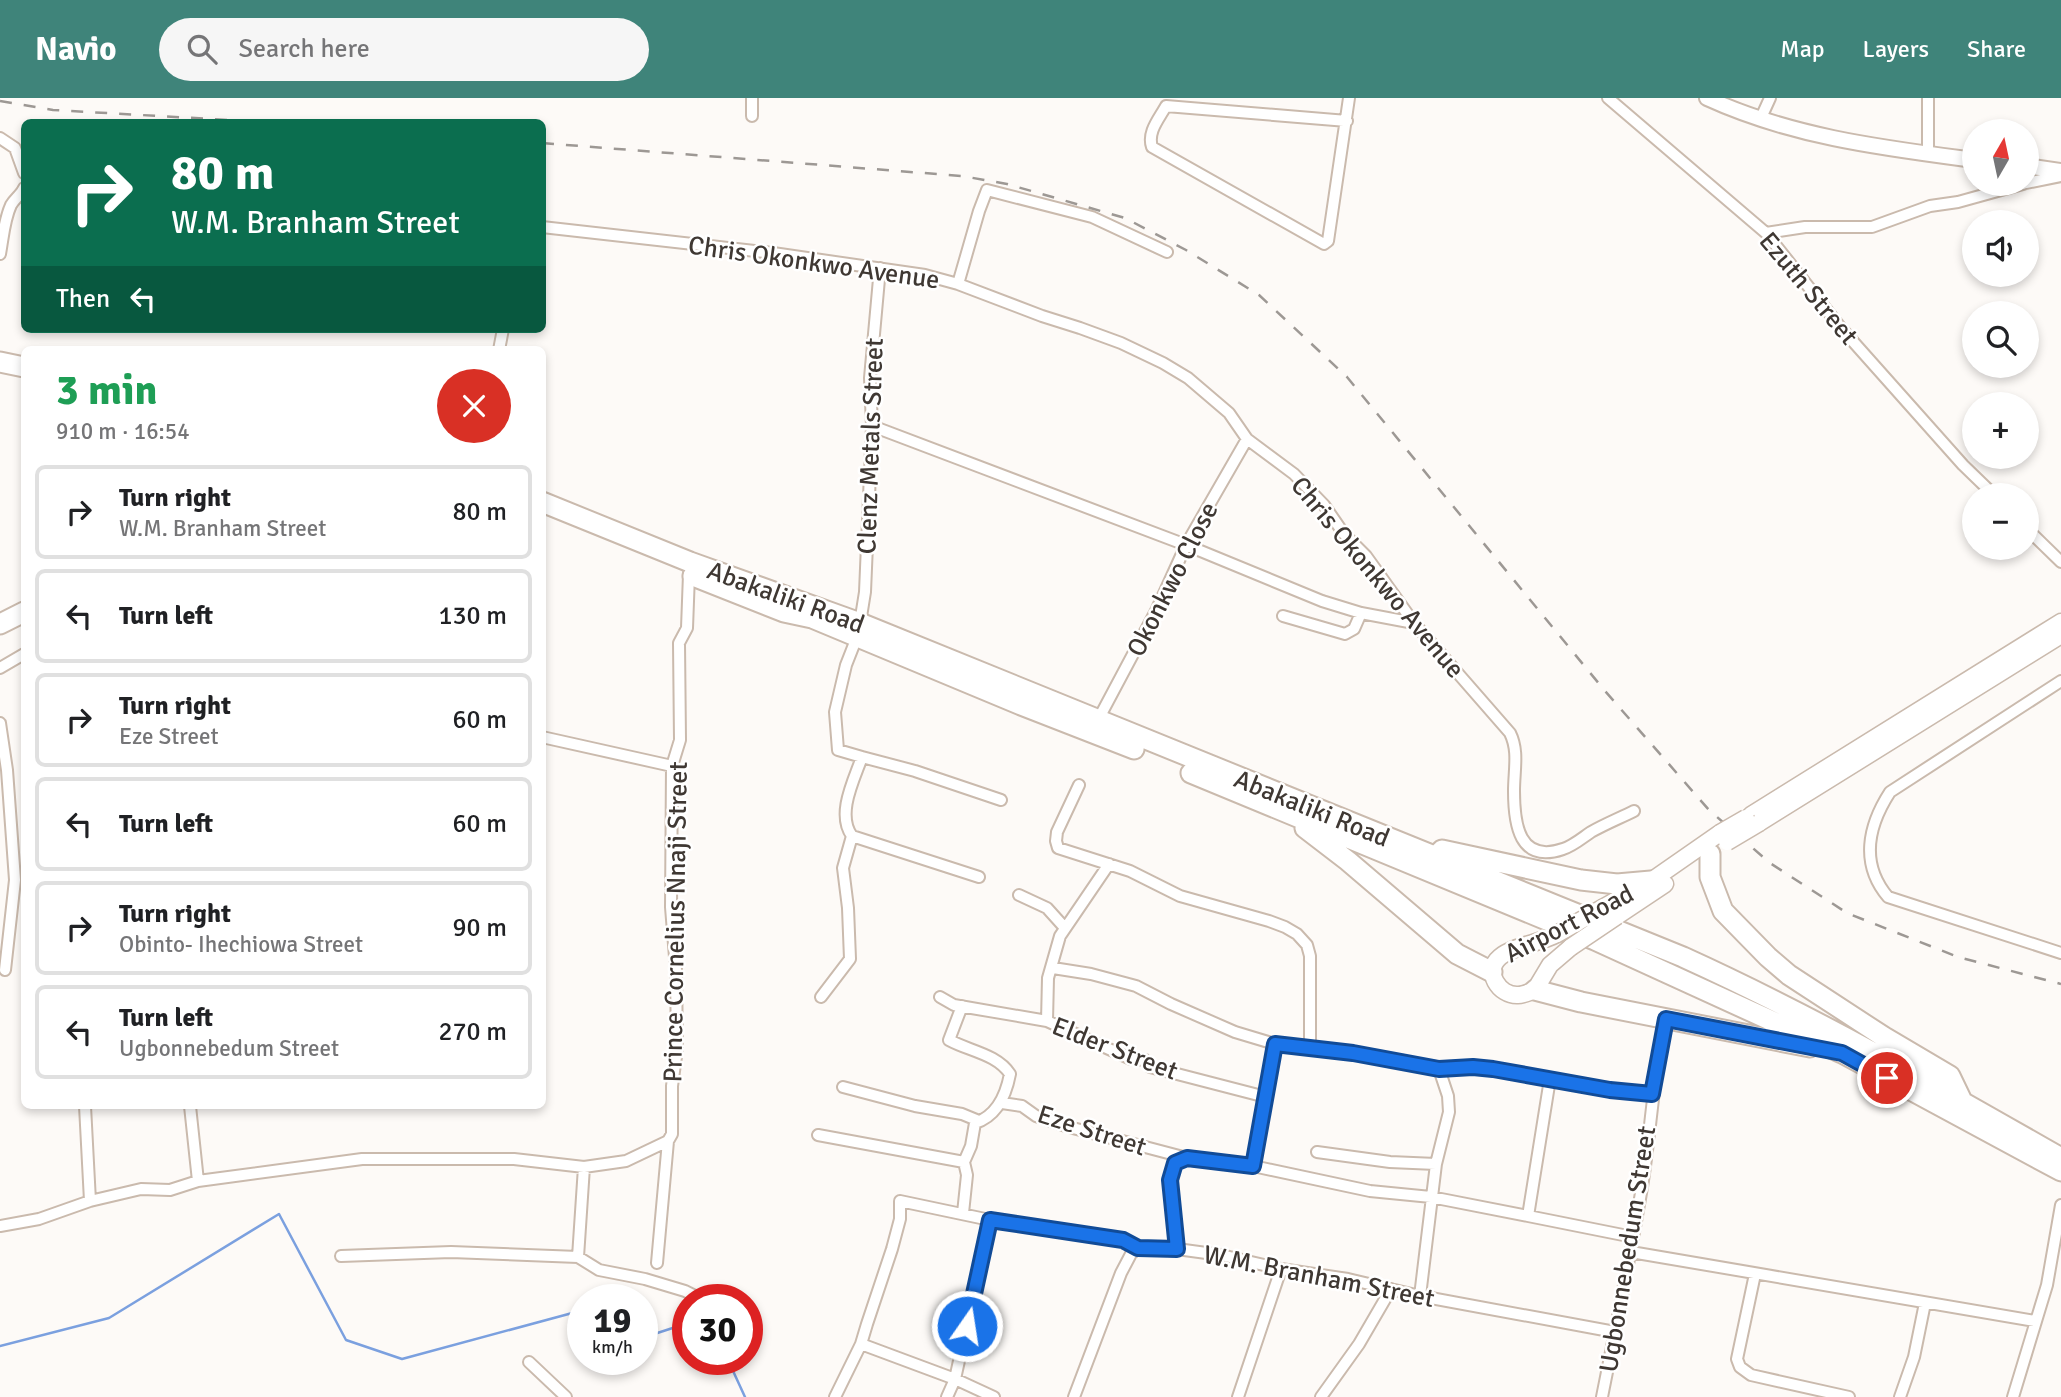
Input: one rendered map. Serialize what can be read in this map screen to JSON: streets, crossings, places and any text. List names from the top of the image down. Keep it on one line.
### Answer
{"streets":{"highway":["Abakaliki Road"],"main road":["Airport Road"],"street":["Chris Okonkwo Avenue","Ezuth Street","Clenz Metals Street","Okonkwo Close","Prince Cornelius Nnaji Street","Elder Street","Eze Street","Ugbonnebedum Street","W.M. Branham Street"]},"crossings":[["Chris Okonkwo Avenue","Clenz Metals Street"],["Chris Okonkwo Avenue","Okonkwo Close"],["Clenz Metals Street","Abakaliki Road"],["Okonkwo Close","Abakaliki Road"],["Abakaliki Road","Prince Cornelius Nnaji Street"],["Eze Street","Ugbonnebedum Street"],["Ugbonnebedum Street","W.M. Branham Street"]],"north":"top","page":{"header":"Navio","search":"Search here","nav":["Map","Layers","Share"],"map_buttons":["+","−"],"turn":["80 m","W.M. Branham Street"],"then":"Then","heading":["3 min","910 m · 16:54"],"list":[{"name":"Turn right","note":"W.M. Branham Street","value":"80 m"},{"name":"Turn left","value":"130 m"},{"name":"Turn right","note":"Eze Street","value":"60 m"},{"name":"Turn left","value":"60 m"},{"name":"Turn right","note":"Obinto- Ihechiowa Street","value":"90 m"},{"name":"Turn left","note":"Ugbonnebedum Street","value":"270 m"}],"speed":"19 km/h","limit":"30"}}
